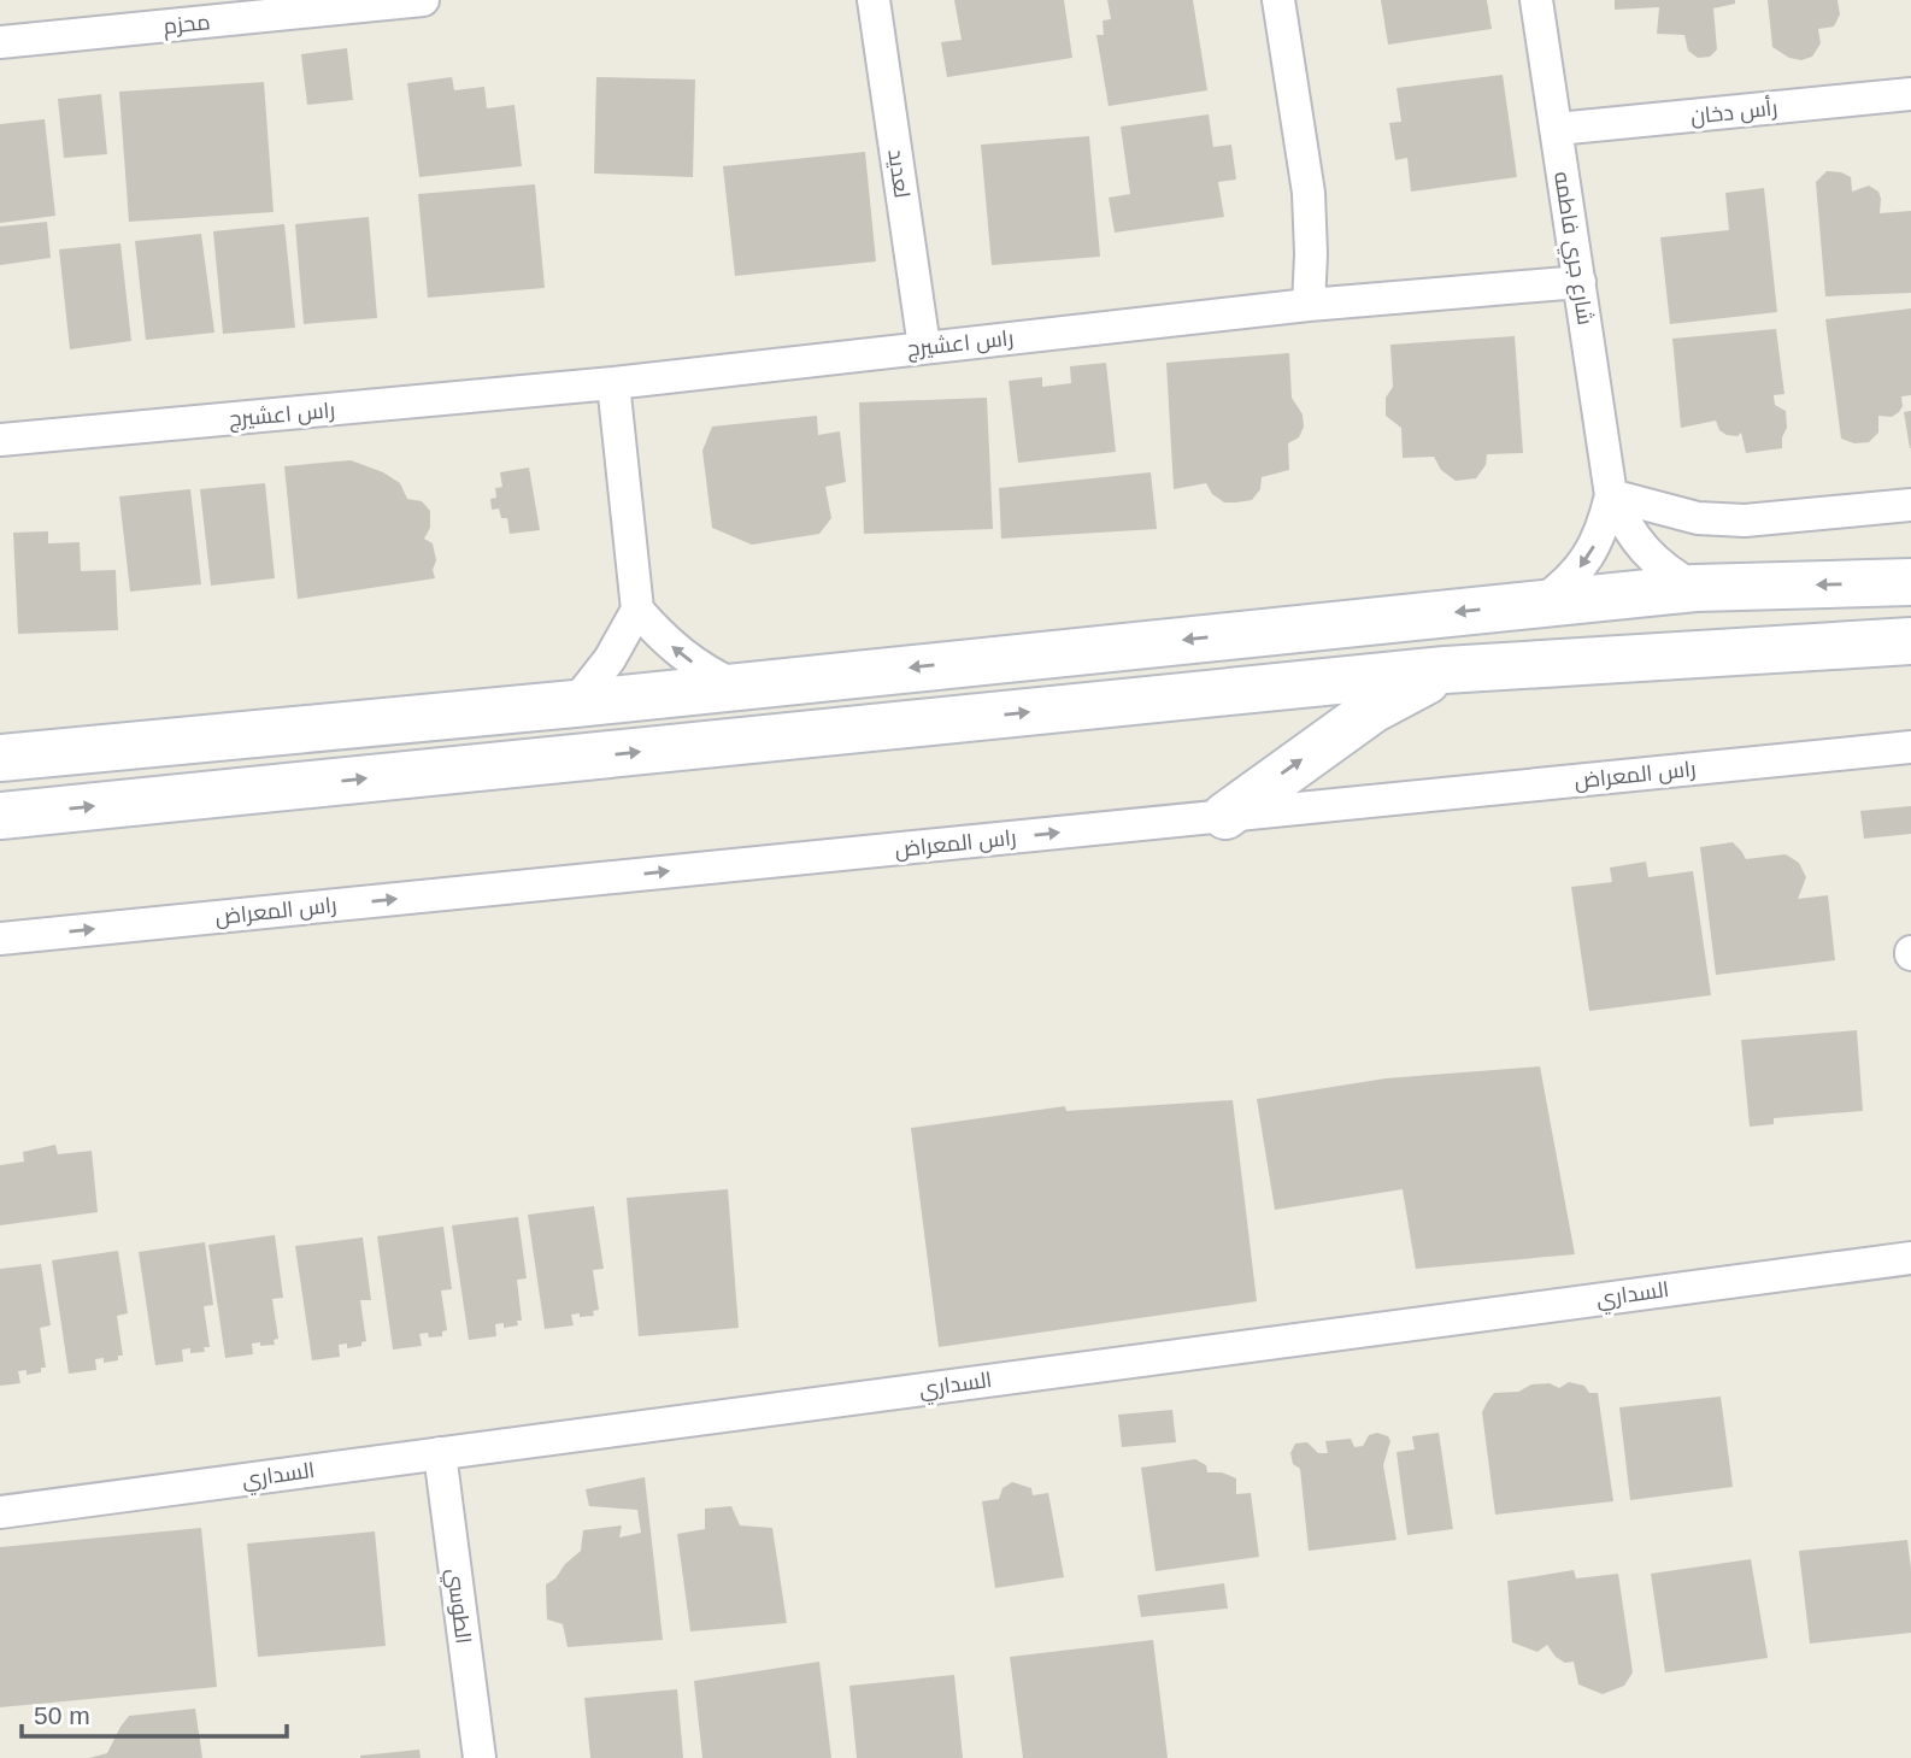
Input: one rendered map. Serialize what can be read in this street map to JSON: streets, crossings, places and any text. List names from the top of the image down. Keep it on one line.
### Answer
{"streets":{"street":["محزم","رأس دخان","لعديد","شارع جري فاطمه","راس اعشيرج","راس المعراض","السداري","الطوسي"]},"crossings":[["رأس دخان","شارع جري فاطمه"],["لعديد","راس اعشيرج"],["شارع جري فاطمه","راس اعشيرج"],["السداري","الطوسي"]],"scale_bar":"50 m"}
